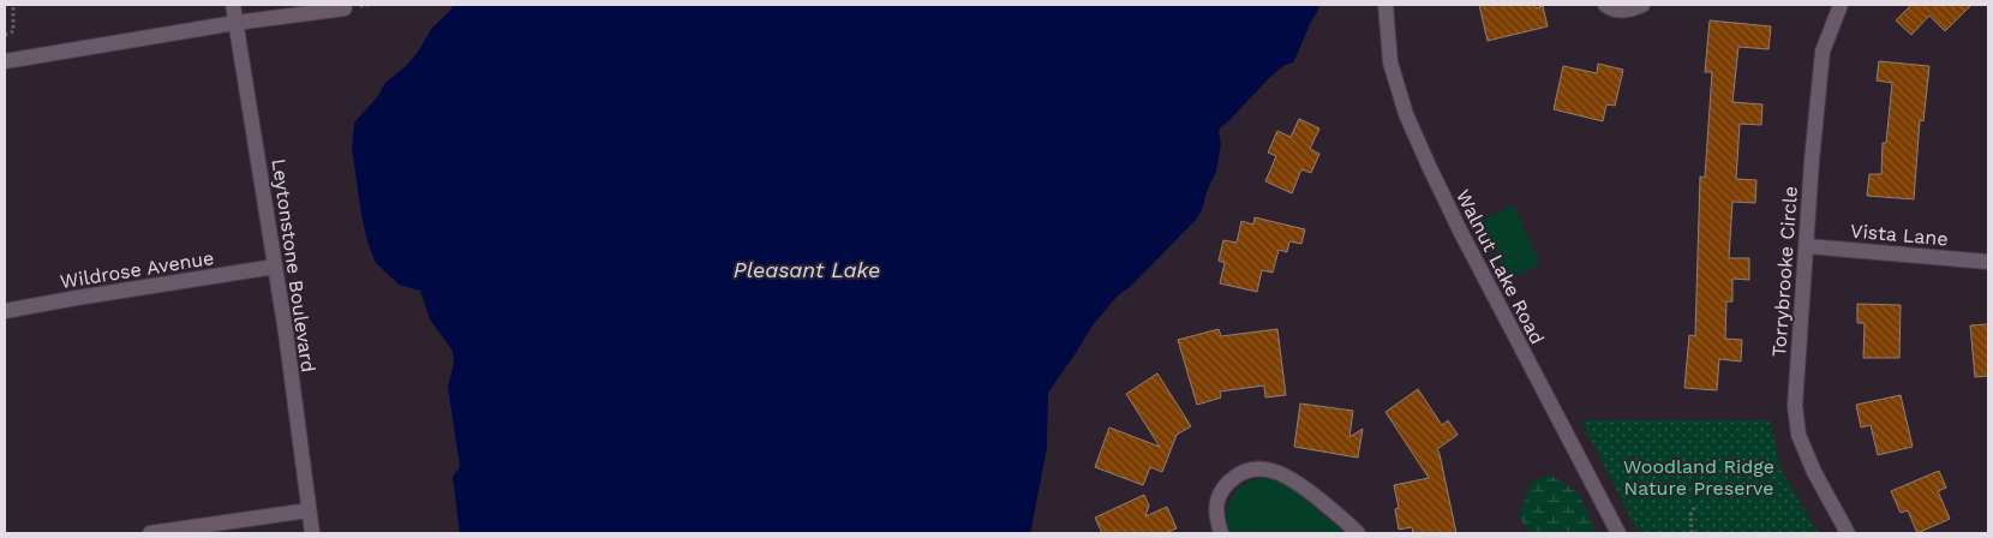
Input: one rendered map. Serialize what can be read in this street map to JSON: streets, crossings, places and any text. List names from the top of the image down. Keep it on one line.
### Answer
{"streets":{"street":["Vista Lane","Leytonstone Boulevard","Walnut Lake Road","Wildrose Avenue","Torrybrooke Circle"]},"crossings":[["Vista Lane","Torrybrooke Circle"],["Leytonstone Boulevard","Wildrose Avenue"]],"water":["Pleasant Lake"],"parks":["Woodland Ridge Nature Preserve"]}
